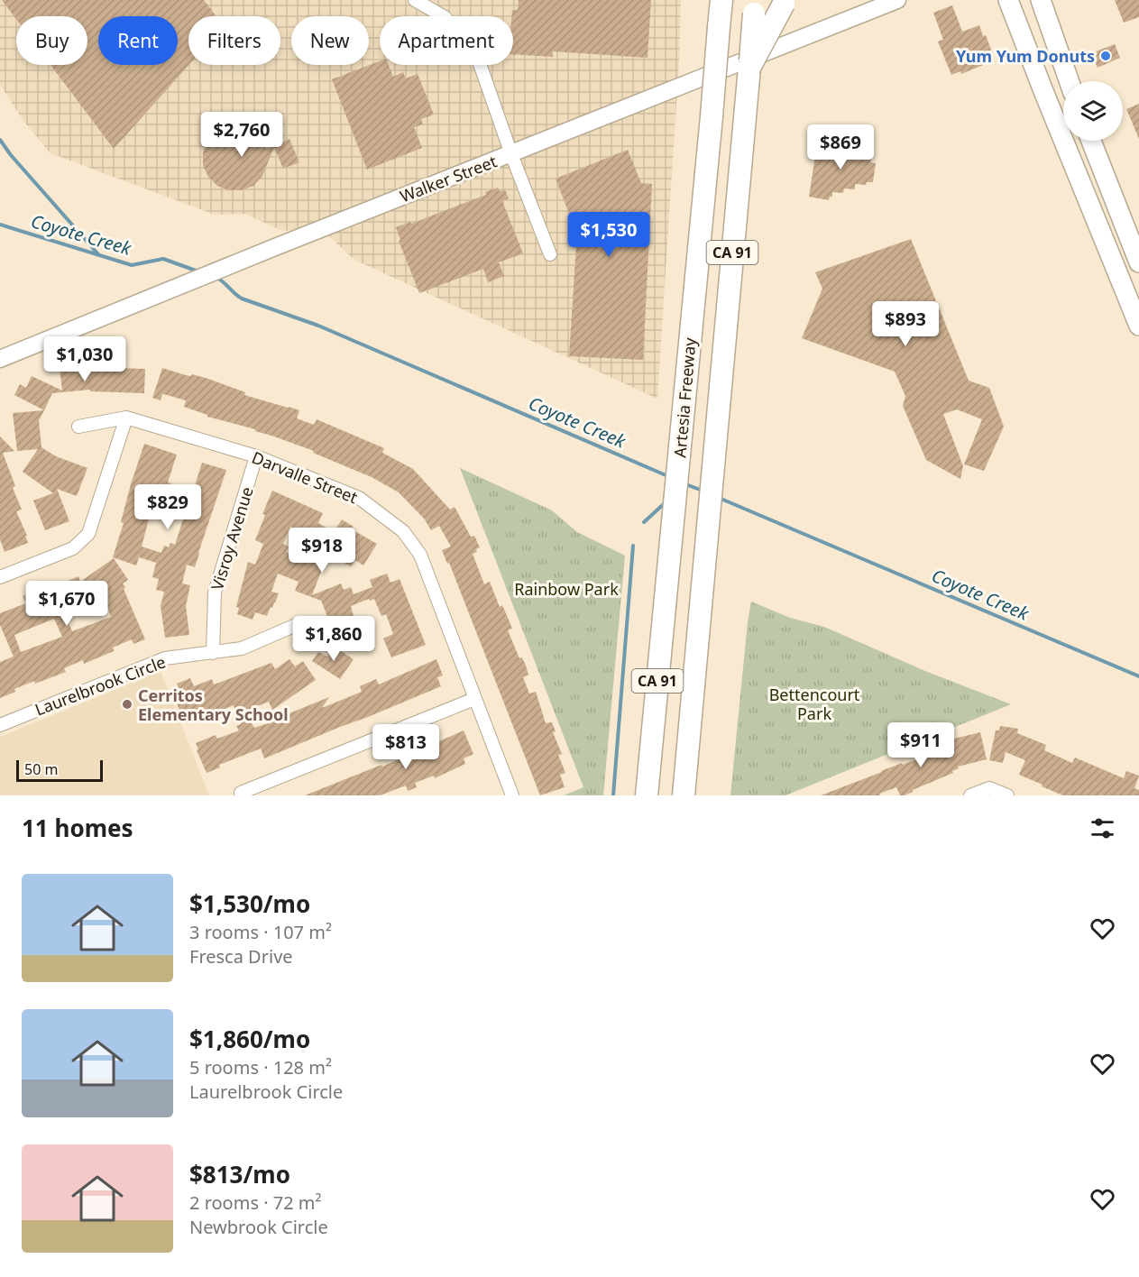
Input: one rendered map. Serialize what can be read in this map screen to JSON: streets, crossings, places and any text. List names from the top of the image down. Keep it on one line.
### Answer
{"streets":{"highway":["CA 91","Artesia Freeway"],"main road":["Walker Street"],"street":["Darvalle Street","Visroy Avenue","Laurelbrook Circle"]},"crossings":[["Darvalle Street","Visroy Avenue"],["Visroy Avenue","Laurelbrook Circle"]],"water":["Coyote Creek"],"parks":["Rainbow Park","Bettencourt Park"],"places":["Yum Yum Donuts","Cerritos Elementary School"],"scale_bar":"50 m","page":{"chip":["Buy","Rent","Filters","New","Apartment"],"price":["$2,760","$869","$1,530","$893","$1,030","$829","$918","$1,670","$1,860","$911","$813"],"scale":"50 m","heading":"11 homes","list":[{"name":"$1,530/mo","note":"3 rooms · 107 m² · Fresca Drive"},{"name":"$1,860/mo","note":"5 rooms · 128 m² · Laurelbrook Circle"},{"name":"$813/mo","note":"2 rooms · 72 m² · Newbrook Circle"}]}}
